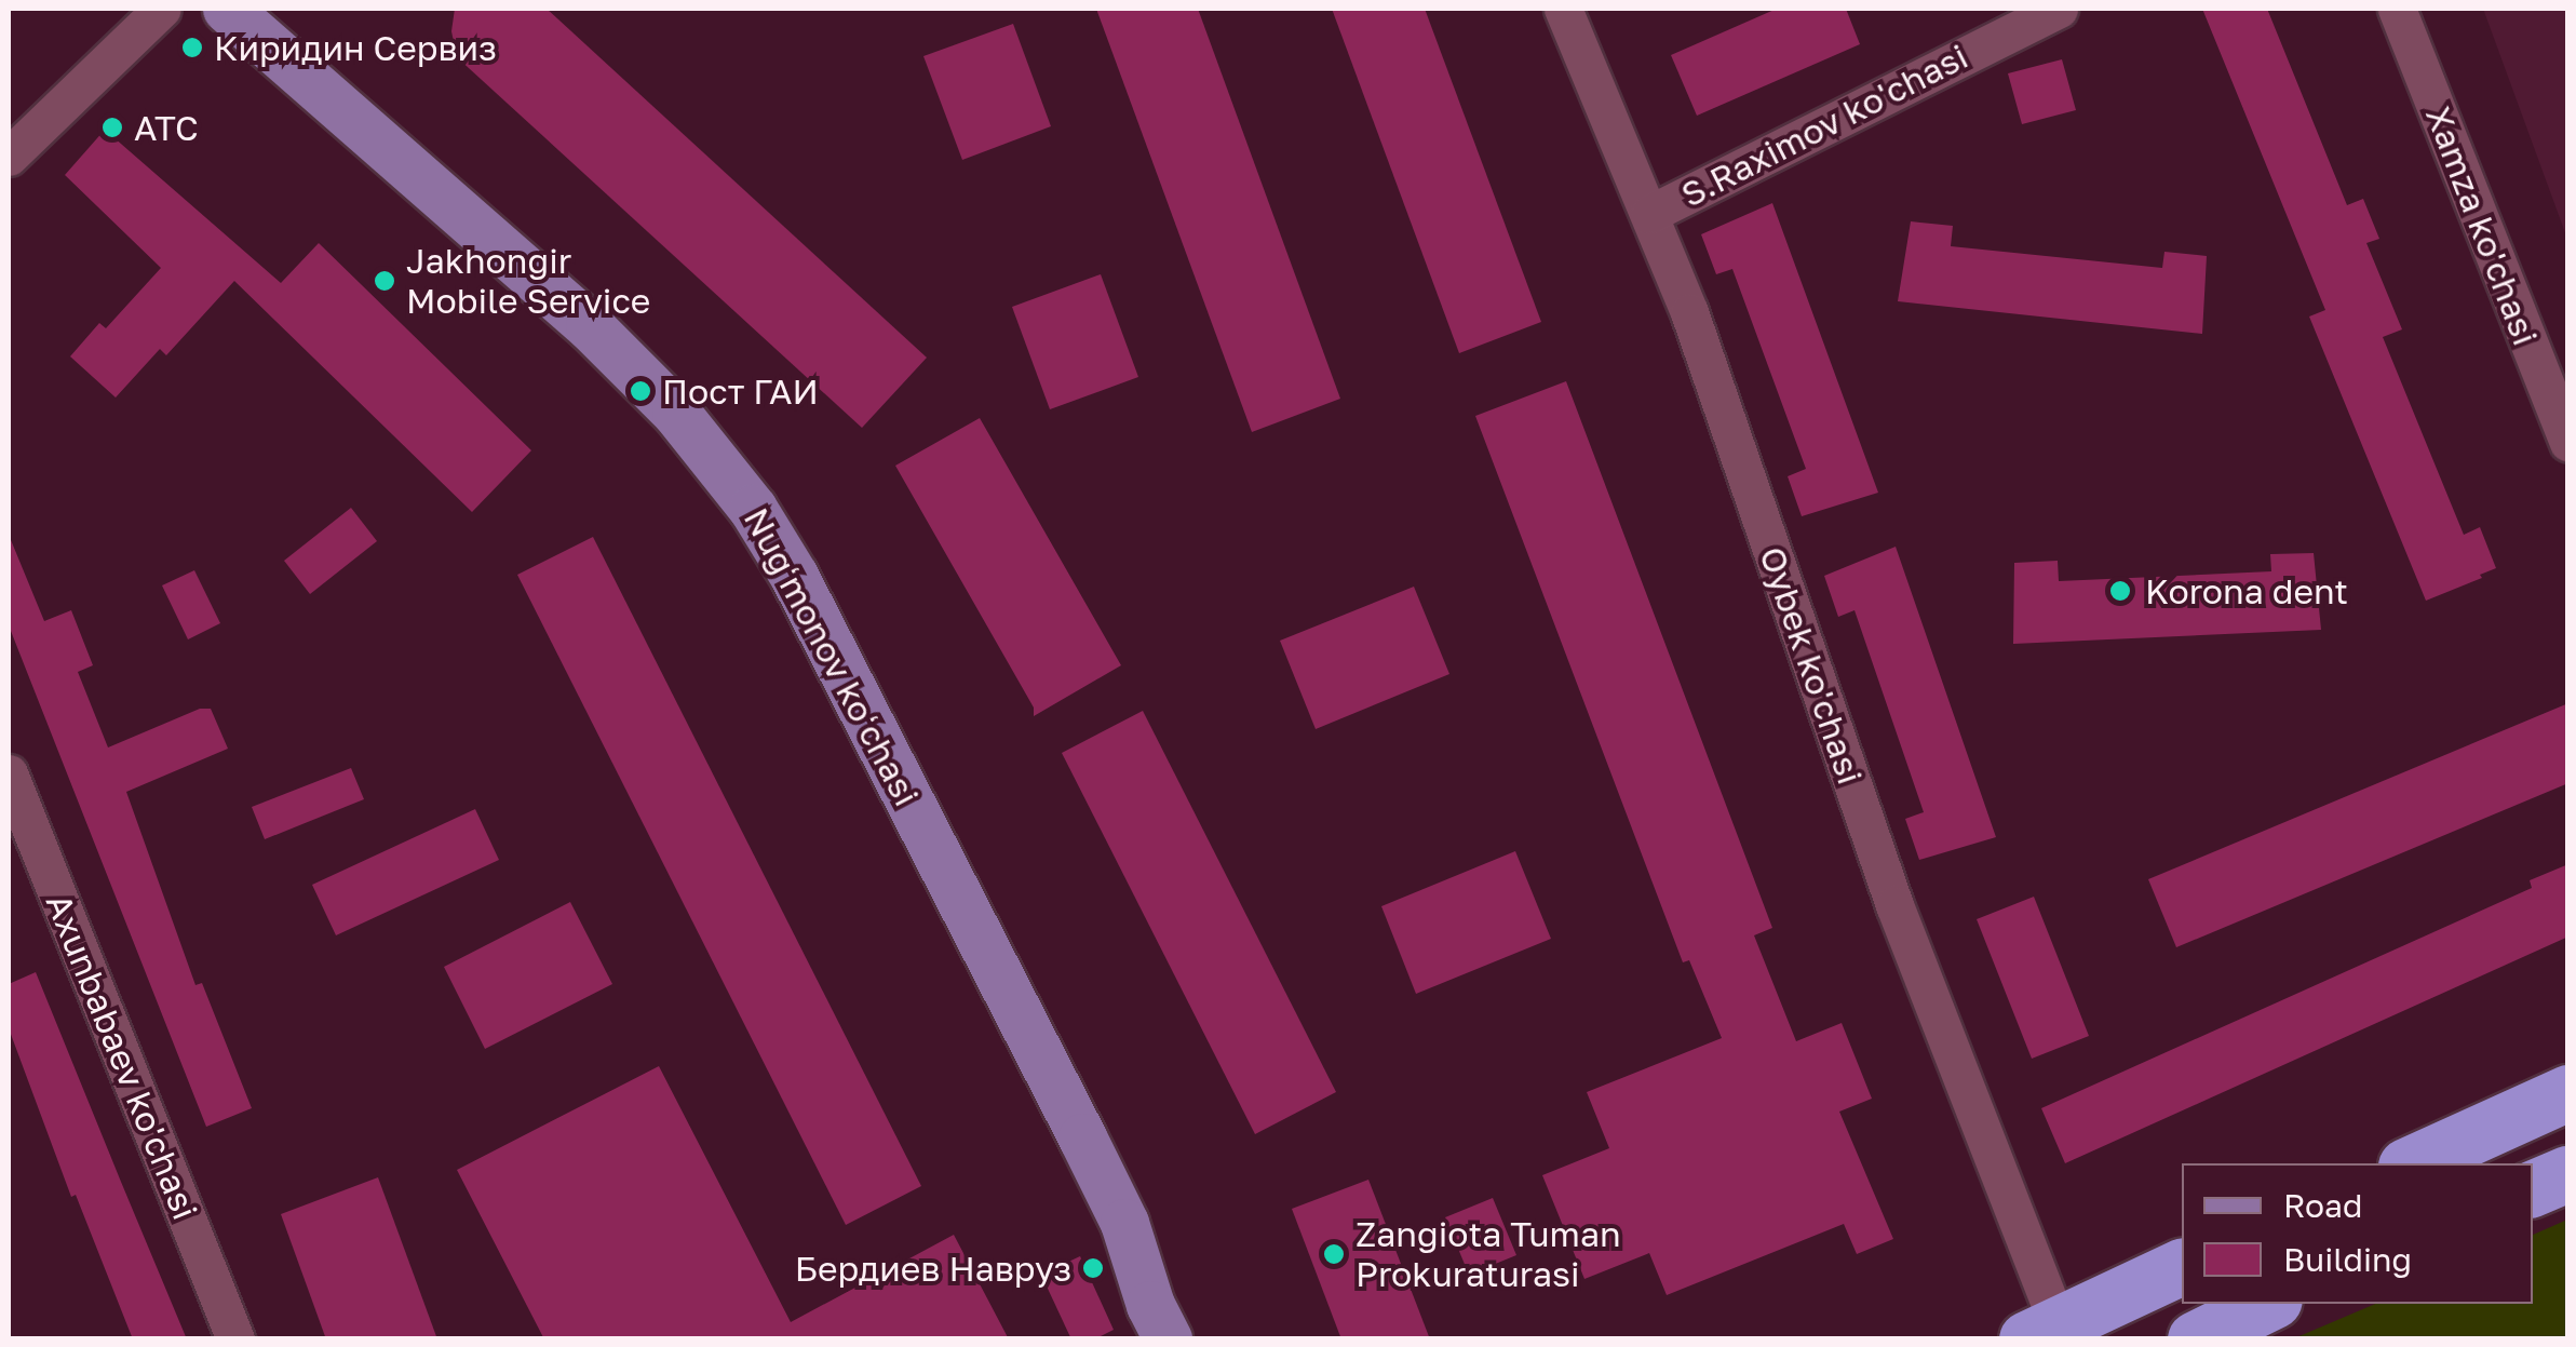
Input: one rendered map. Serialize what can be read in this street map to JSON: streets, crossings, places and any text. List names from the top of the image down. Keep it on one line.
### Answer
{"streets":{"main road":["Nugʻmonov koʻchasi"],"street":["S.Raximov ko'chasi","Xamza ko'chasi","Oybek ko'chasi","Axunbabaev ko'chasi"]},"crossings":[["S.Raximov ko'chasi","Oybek ko'chasi"]],"places":["Киридин Сервиз","АТС","Jakhongir Mobile Service","Пост ГАИ","Korona dent","Zangiota Tuman Prokuraturasi","Бердиев Навруз"],"legend":["Road","Building"]}
